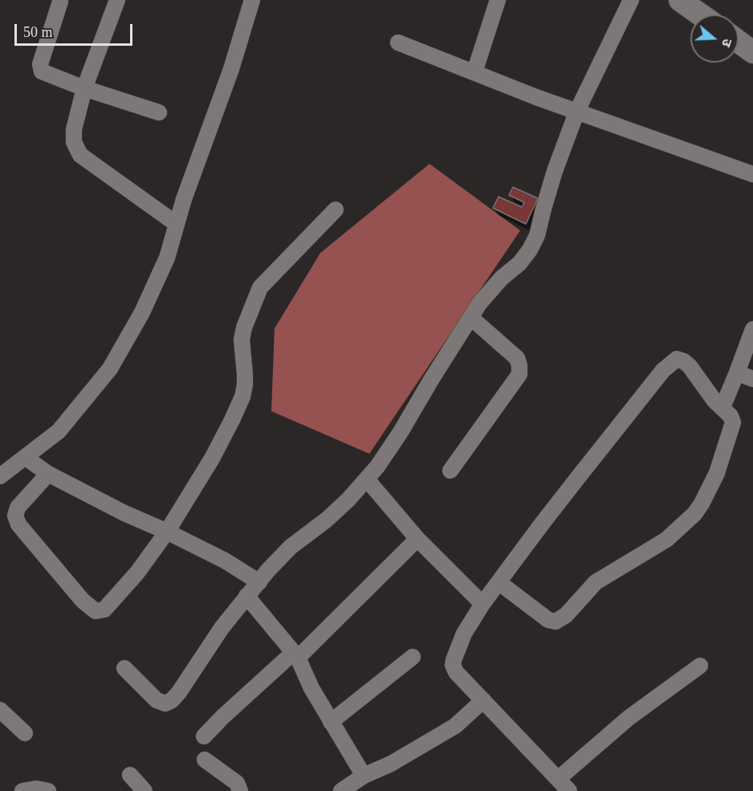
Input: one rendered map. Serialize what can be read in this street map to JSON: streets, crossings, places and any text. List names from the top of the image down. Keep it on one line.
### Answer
{"scale_bar":"50 m","north":"right"}
